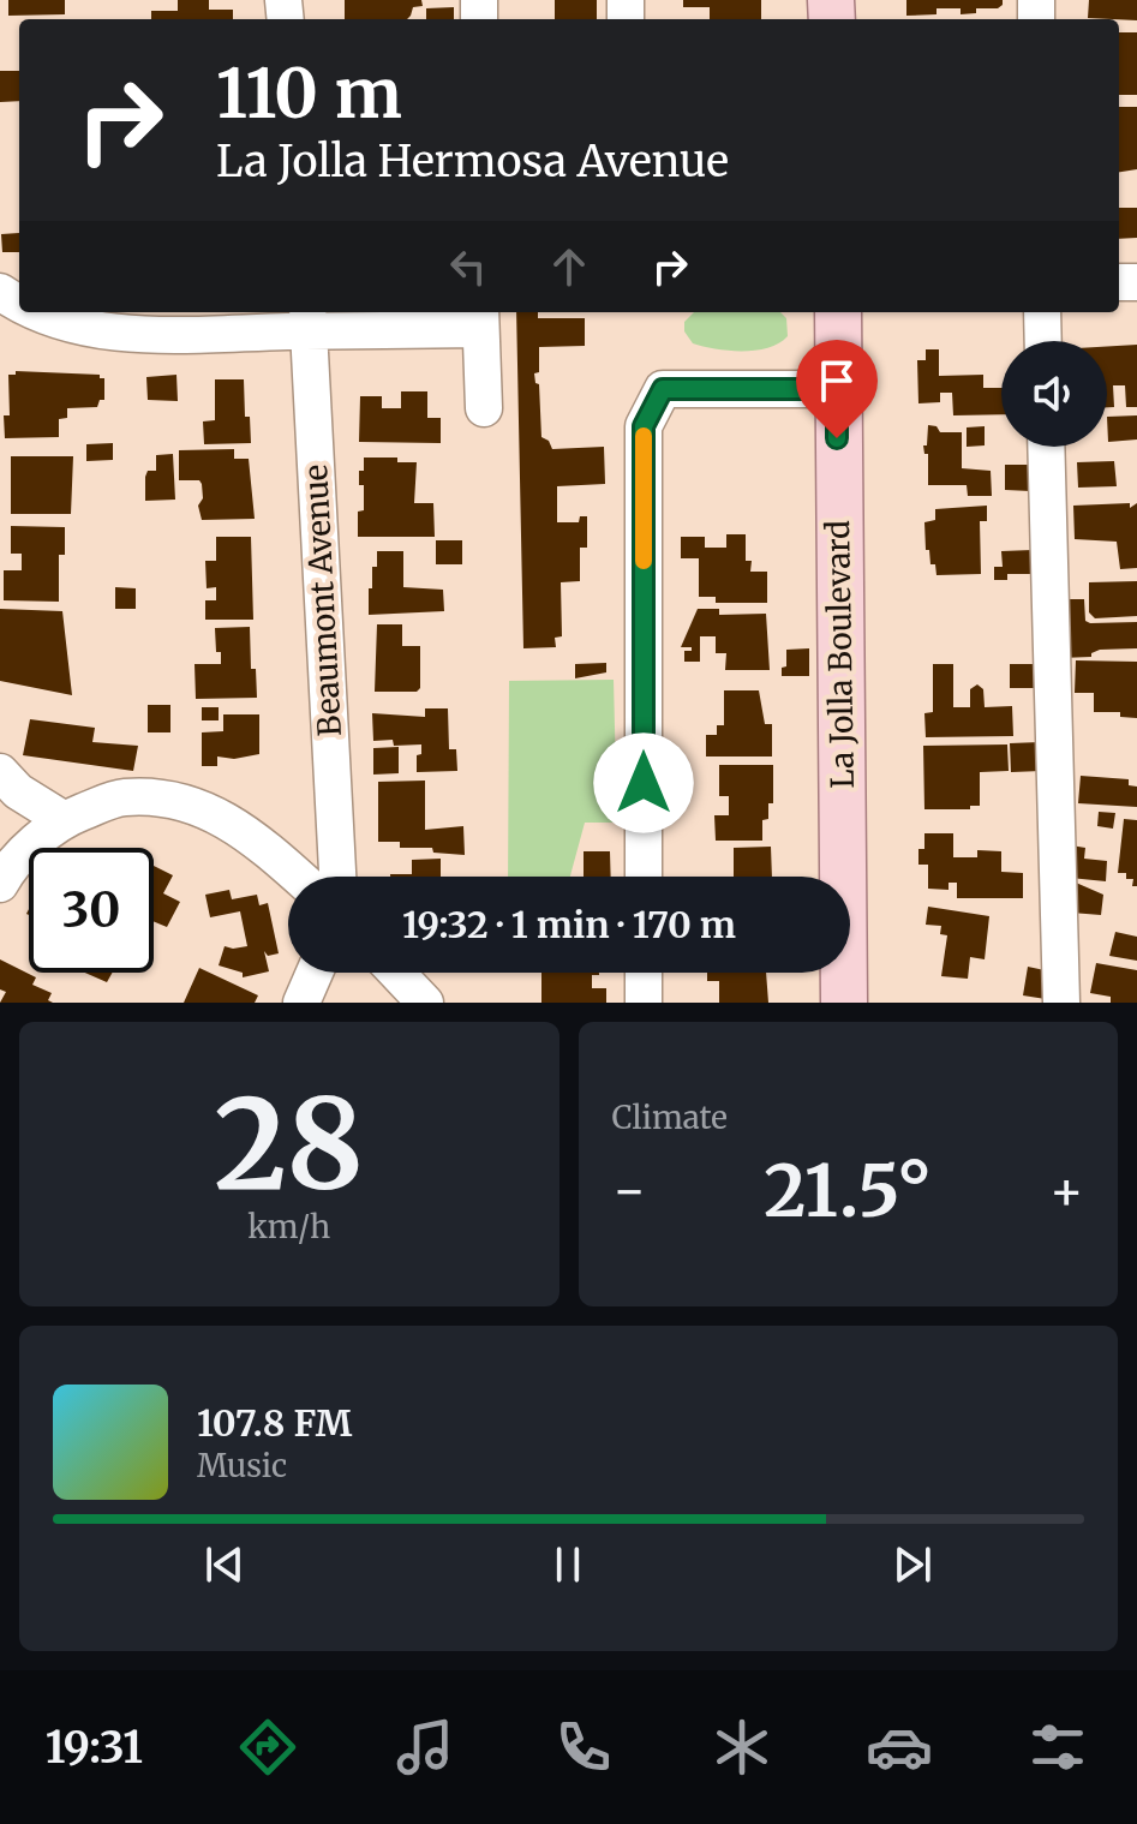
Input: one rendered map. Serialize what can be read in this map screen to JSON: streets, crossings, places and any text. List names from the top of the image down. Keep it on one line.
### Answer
{"streets":{"main road":["La Jolla Boulevard"],"street":["Beaumont Avenue"]},"page":{"turn":["110 m","La Jolla Hermosa Avenue"],"limit":"30","trip":"19:32 · 1 min · 170 m","tile":[["28","km/h"],"Climate"],"heat":["−","21.5°","+"],"song":["107.8 FM","Music"],"tabs":"19:31"}}
